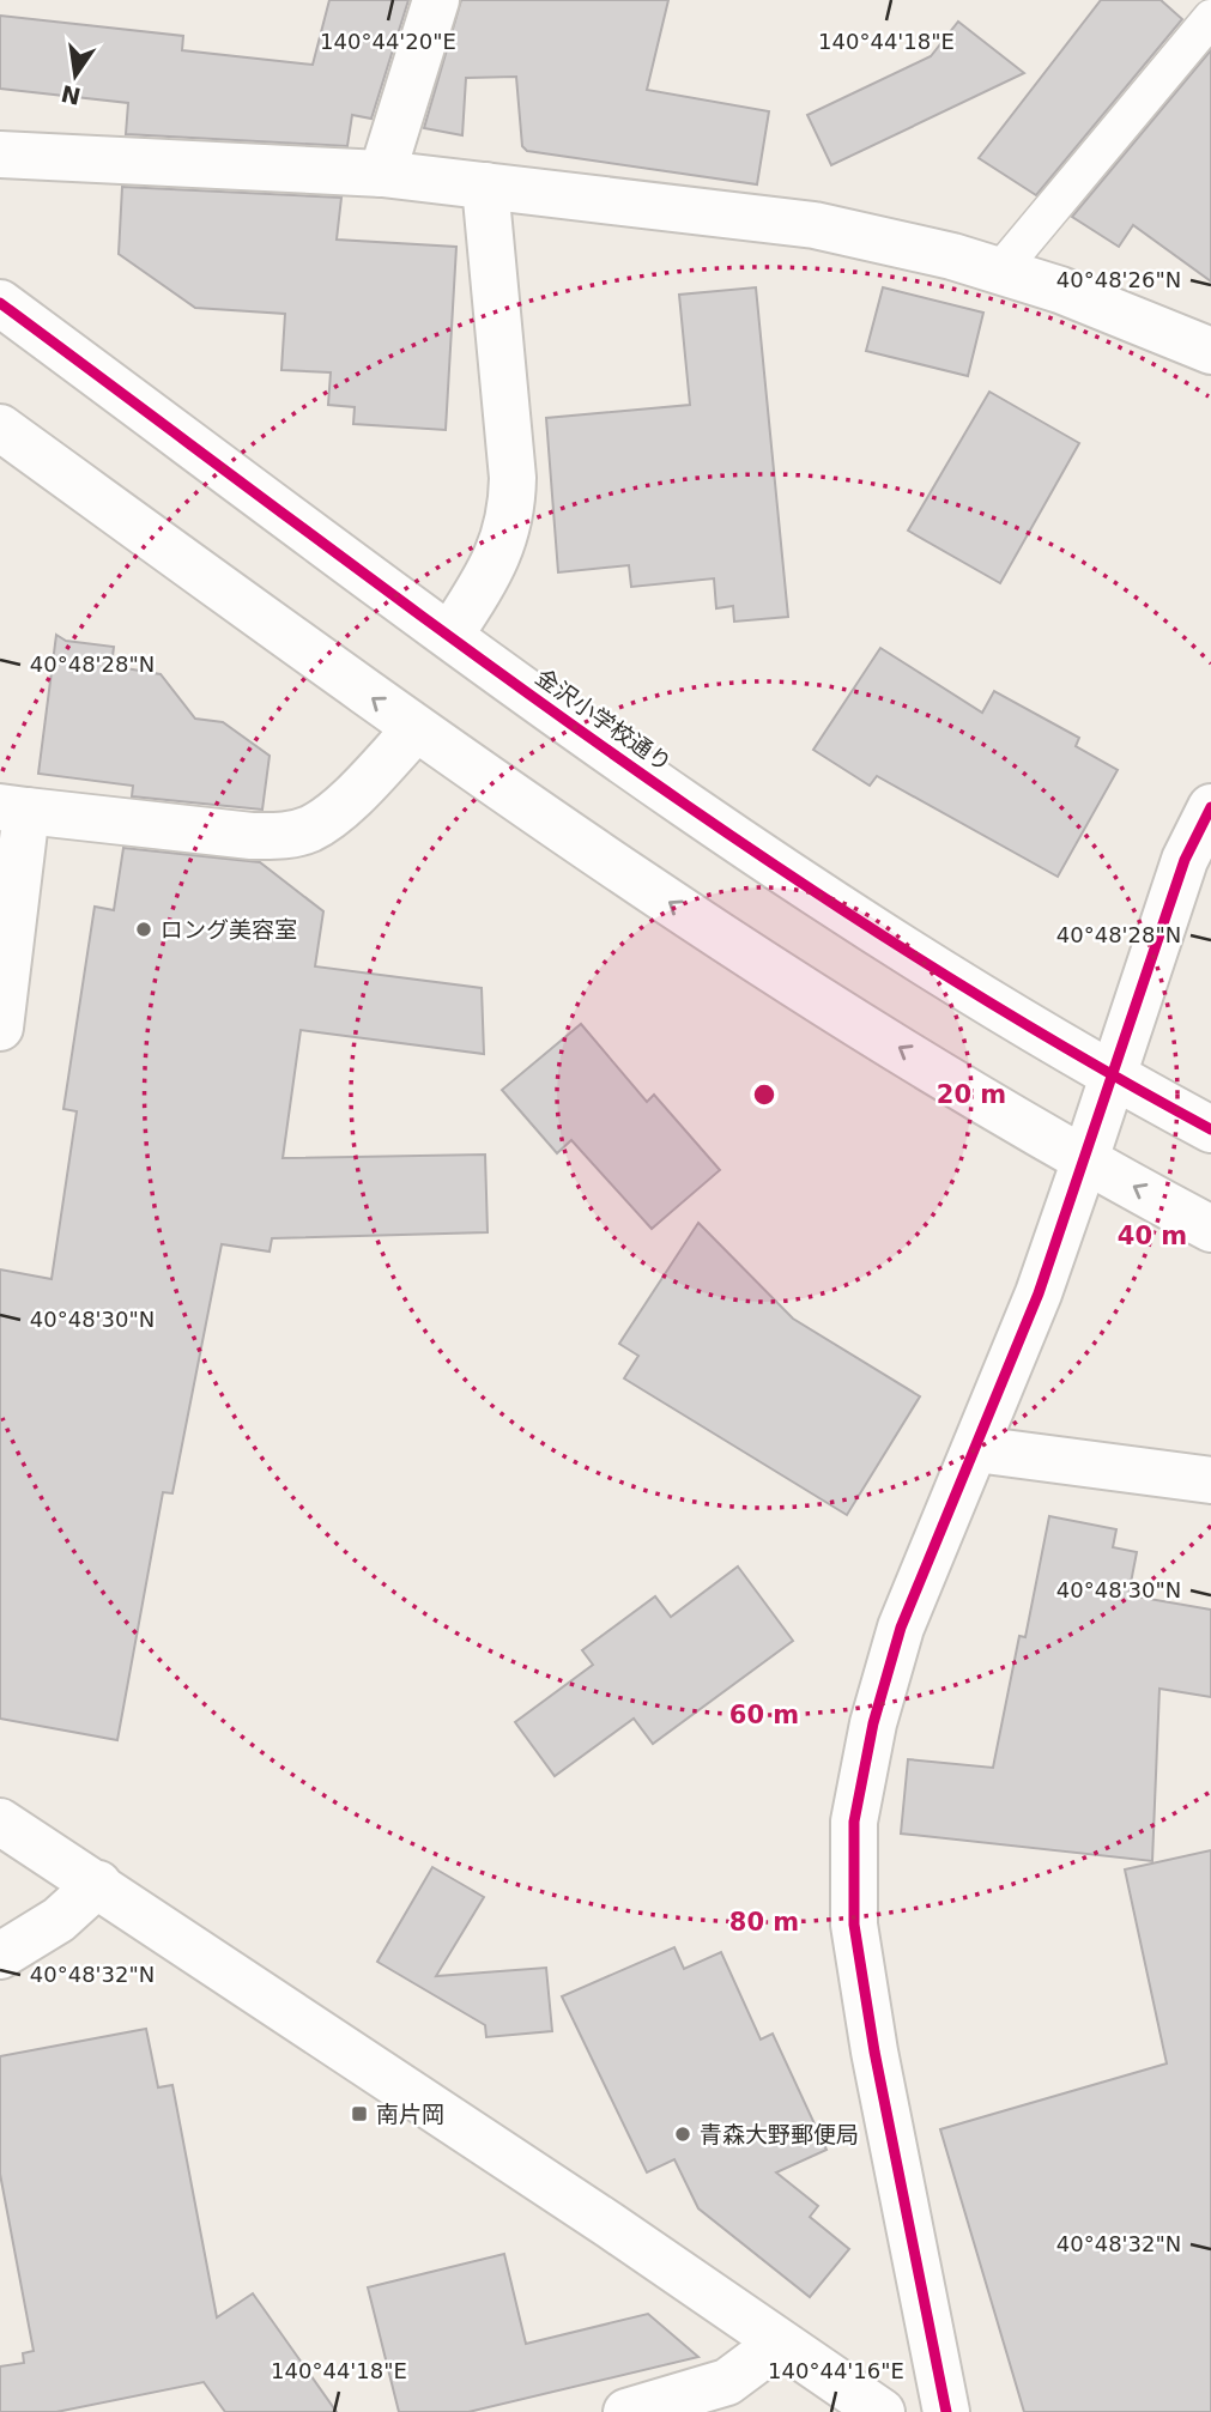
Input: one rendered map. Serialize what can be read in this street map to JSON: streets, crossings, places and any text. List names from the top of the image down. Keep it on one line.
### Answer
{"streets":{"street":["金沢小学校通り"]},"places":{"other":["ロング美容室","青森大野郵便局"],"transit":["南片岡"]},"north":"bottom","coordinates":["140°44'20\"E","140°44'18\"E","40°48'26\"N","40°48'28\"N","40°48'30\"N","40°48'32\"N","140°44'16\"E"],"rings":["20 m","40 m","60 m","80 m"]}
